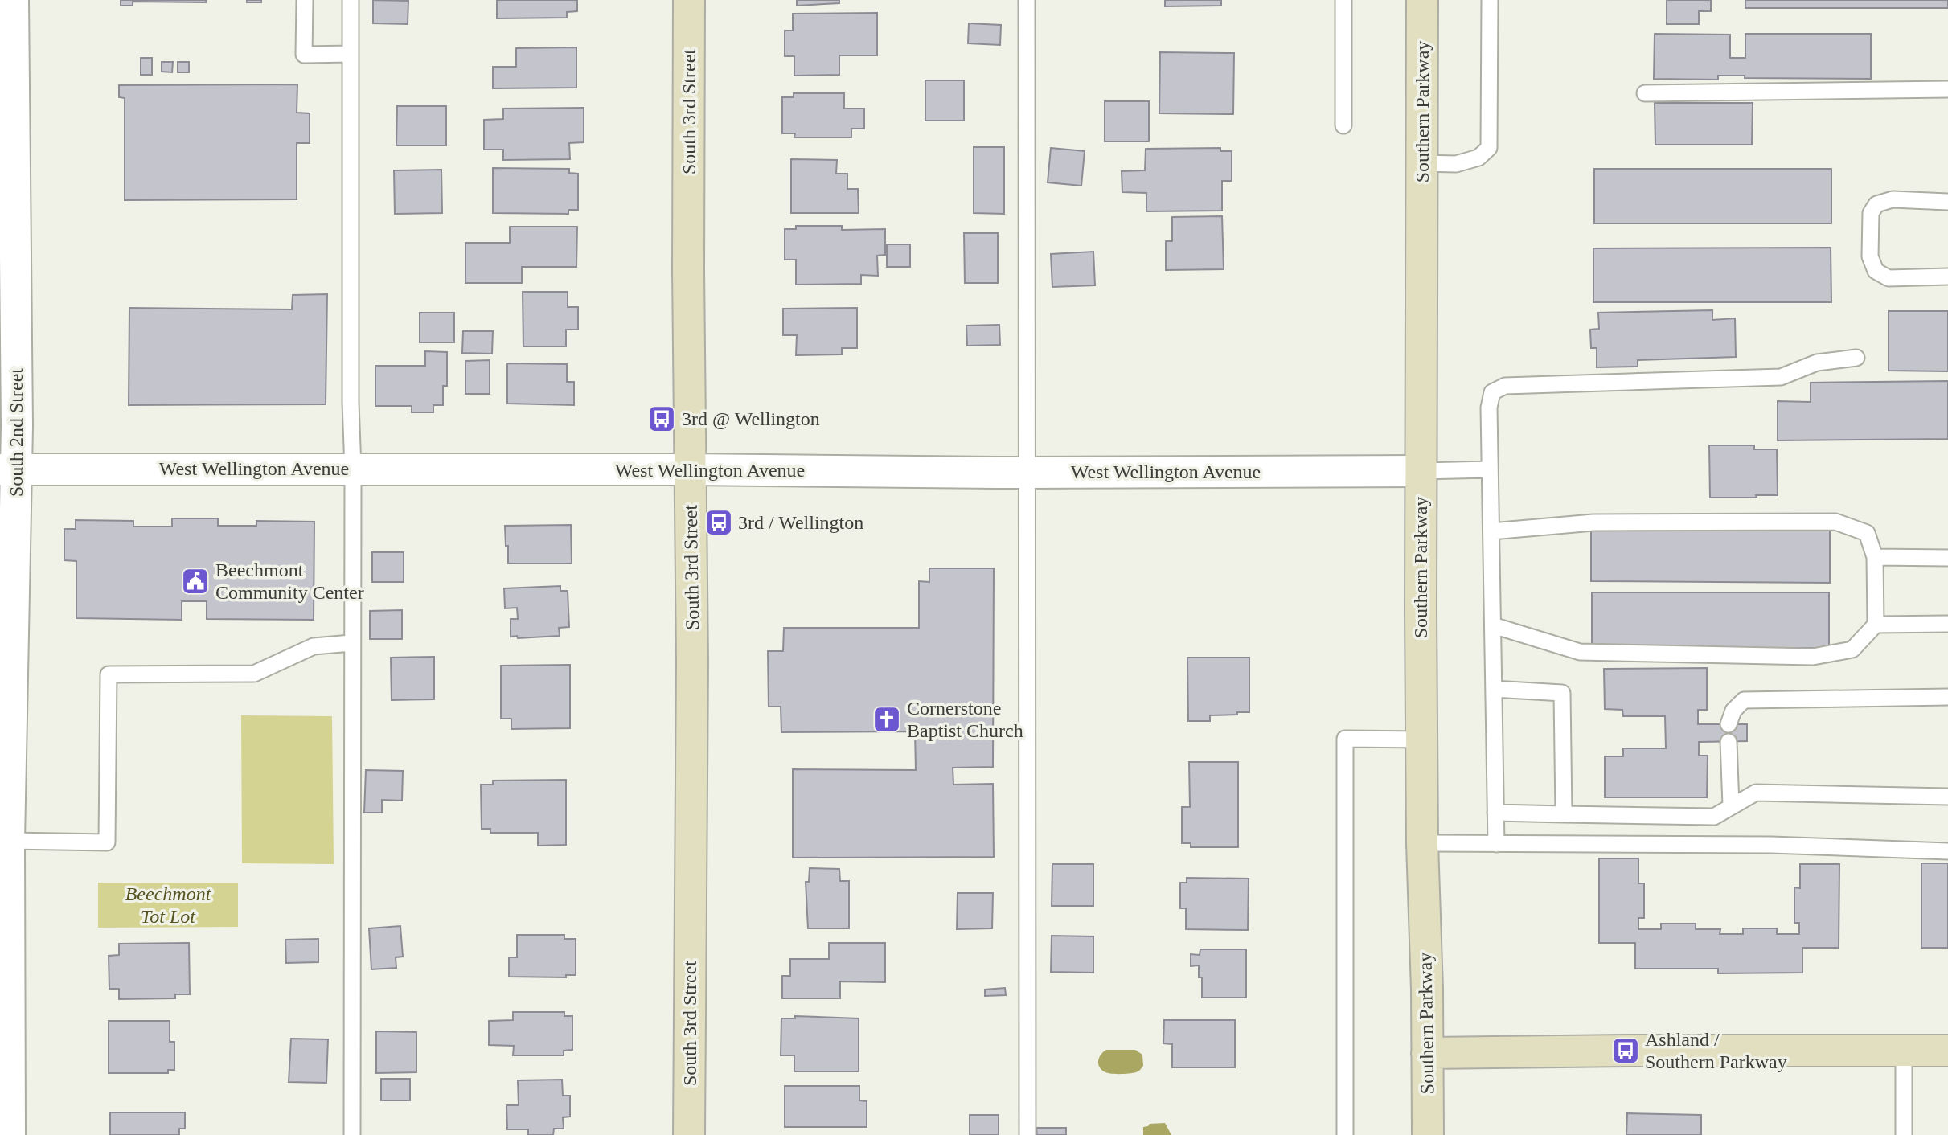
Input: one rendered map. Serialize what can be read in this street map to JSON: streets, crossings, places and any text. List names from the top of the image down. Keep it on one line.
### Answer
{"streets":{"main road":["South 3rd Street","Southern Parkway"],"street":["South 2nd Street","West Wellington Avenue"]},"crossings":[["South 3rd Street","West Wellington Avenue"],["Southern Parkway","West Wellington Avenue"],["South 2nd Street","West Wellington Avenue"]],"parks":["Beechmont Tot Lot"],"places":{"bus stop":["3rd @ Wellington","3rd / Wellington","Ashland / Southern Parkway"],"public building":["Beechmont Community Center"],"church":["Cornerstone Baptist Church"]}}
